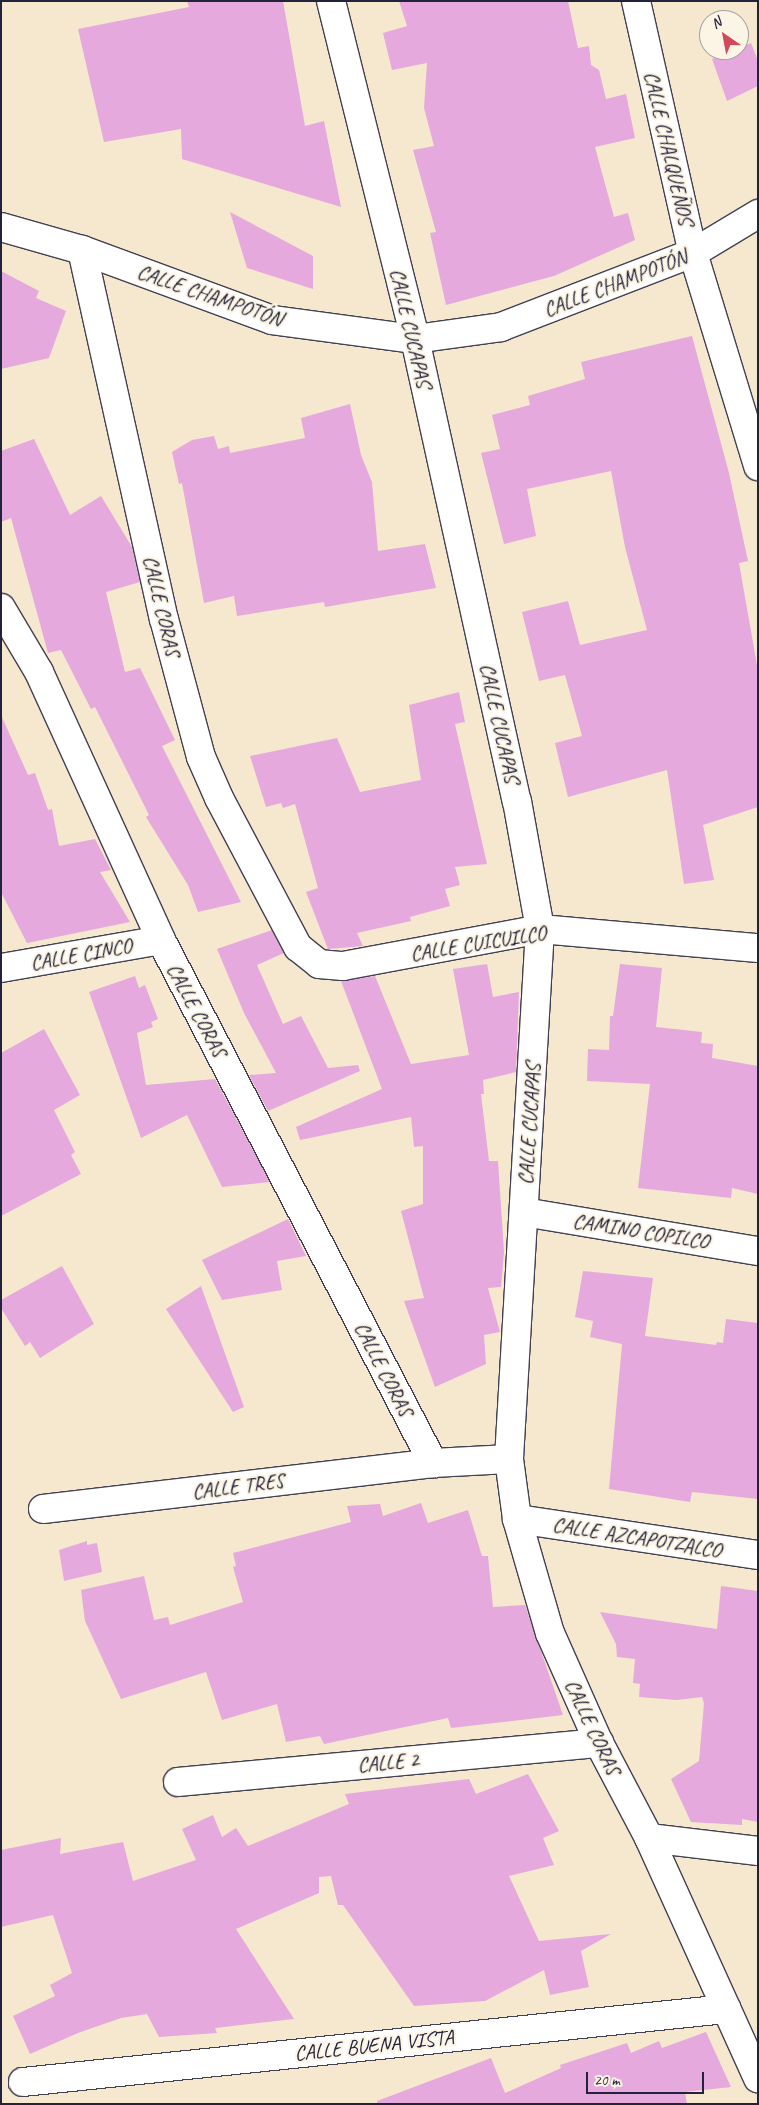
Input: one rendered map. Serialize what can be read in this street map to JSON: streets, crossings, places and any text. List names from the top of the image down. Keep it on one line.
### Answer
{"streets":{"street":["CALLE CHALQUEÑOS","CALLE CHAMPOTÓN","CALLE CUCAPAS","CALLE CORAS","CALLE CUICUILCO","CALLE CINCO","CAMINO COPILCO","CALLE TRES","CALLE AZCAPOTZALCO","CALLE 2","CALLE BUENA VISTA"]},"crossings":[["CALLE CHALQUEÑOS","CALLE CHAMPOTÓN"],["CALLE CHAMPOTÓN","CALLE CUCAPAS"],["CALLE CHAMPOTÓN","CALLE CORAS"],["CALLE CUCAPAS","CALLE CORAS"],["CALLE CUCAPAS","CALLE CUICUILCO"],["CALLE CUCAPAS","CAMINO COPILCO"],["CALLE CORAS","CALLE CUICUILCO"],["CALLE CORAS","CALLE CINCO"],["CALLE CORAS","CALLE TRES"],["CALLE CORAS","CALLE AZCAPOTZALCO"],["CALLE CORAS","CALLE 2"],["CALLE CORAS","CALLE BUENA VISTA"]],"scale_bar":"20 m","north":"top left"}
